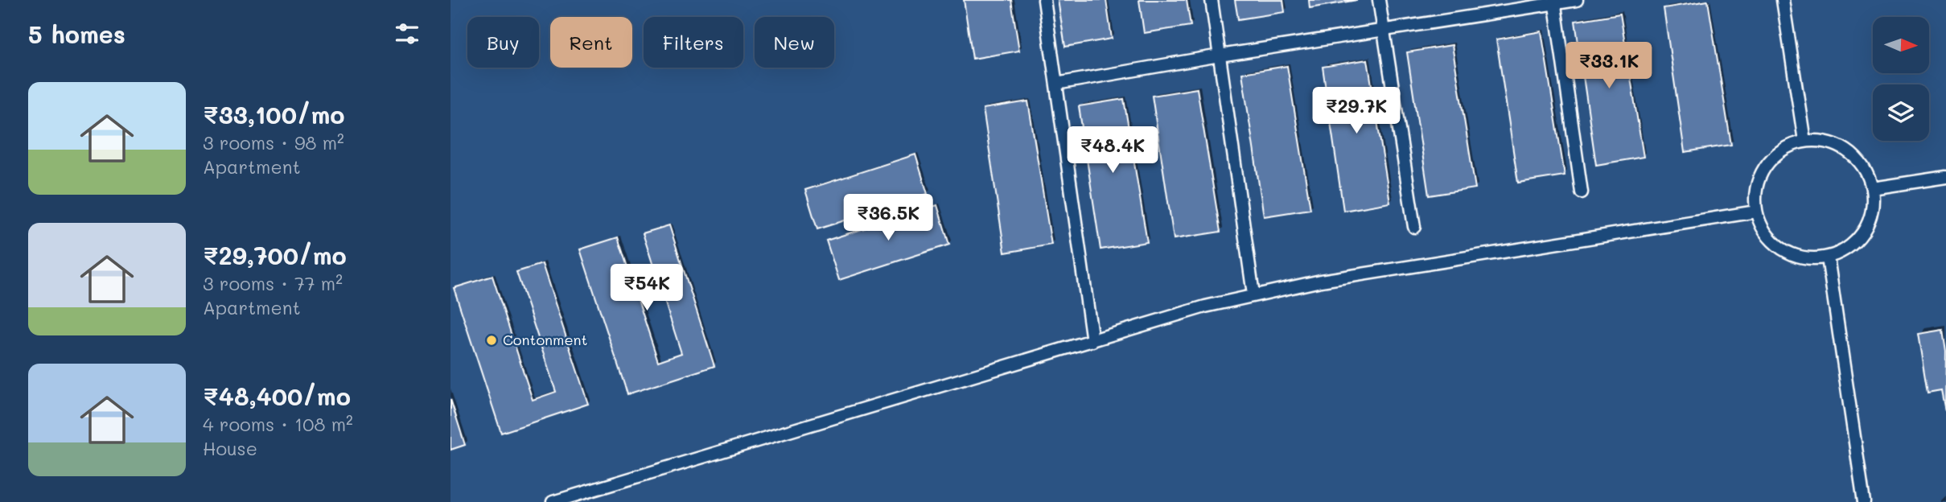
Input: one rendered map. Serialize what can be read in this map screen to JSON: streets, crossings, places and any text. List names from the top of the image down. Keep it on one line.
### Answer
{"places":["Contonment"],"north":"right","page":{"heading":"5 homes","chip":["Buy","Rent","Filters","New"],"price":["₹33.1K","₹29.7K","₹48.4K","₹36.5K","₹54K"],"list":[{"name":"₹33,100/mo","note":"3 rooms · 98 m² · Apartment"},{"name":"₹29,700/mo","note":"3 rooms · 77 m² · Apartment"},{"name":"₹48,400/mo","note":"4 rooms · 108 m² · House"}]}}
